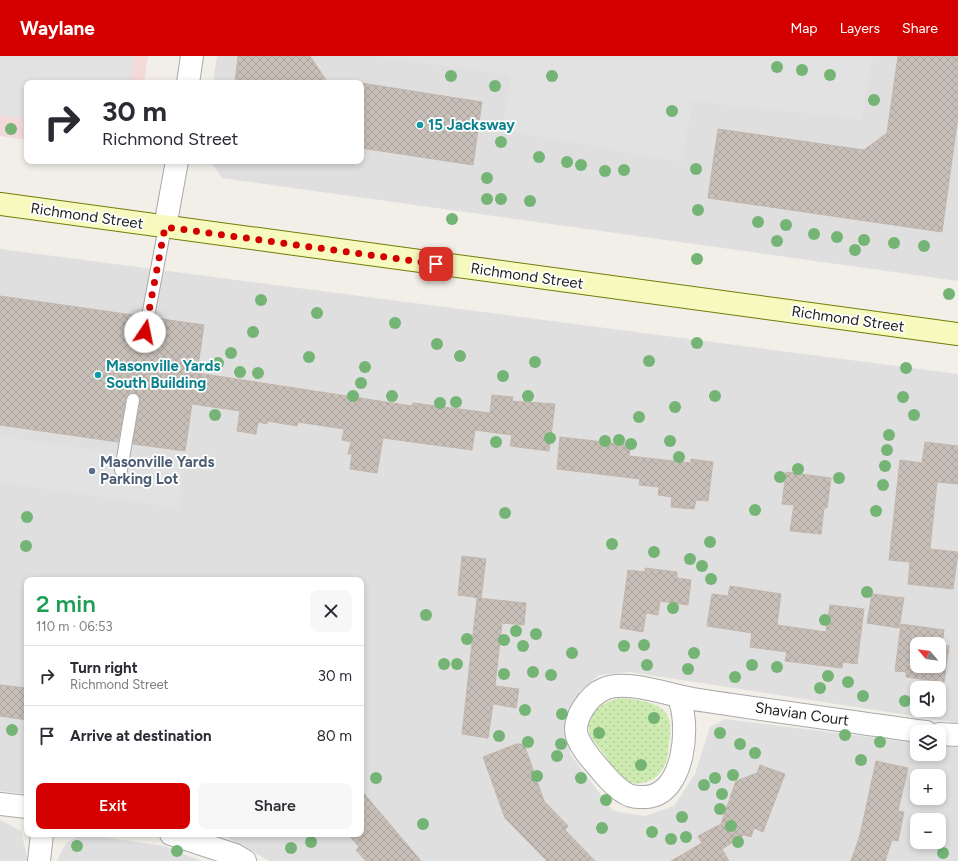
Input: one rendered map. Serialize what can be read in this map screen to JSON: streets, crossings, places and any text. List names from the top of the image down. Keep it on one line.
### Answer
{"streets":{"main road":["Richmond Street"],"street":["Shavian Court"]},"places":["15 Jacksway","Masonville Yards South Building","Masonville Yards Parking Lot"],"north":"top left","page":{"header":"Waylane","nav":["Map","Layers","Share"],"turn":["30 m","Richmond Street"],"heading":["2 min","110 m · 06:53"],"map_buttons":["+","−"],"list":[{"name":"Turn right","note":"Richmond Street","value":"30 m"},{"name":"Arrive at destination","value":"80 m"}],"buttons":["Exit","Share"]}}
